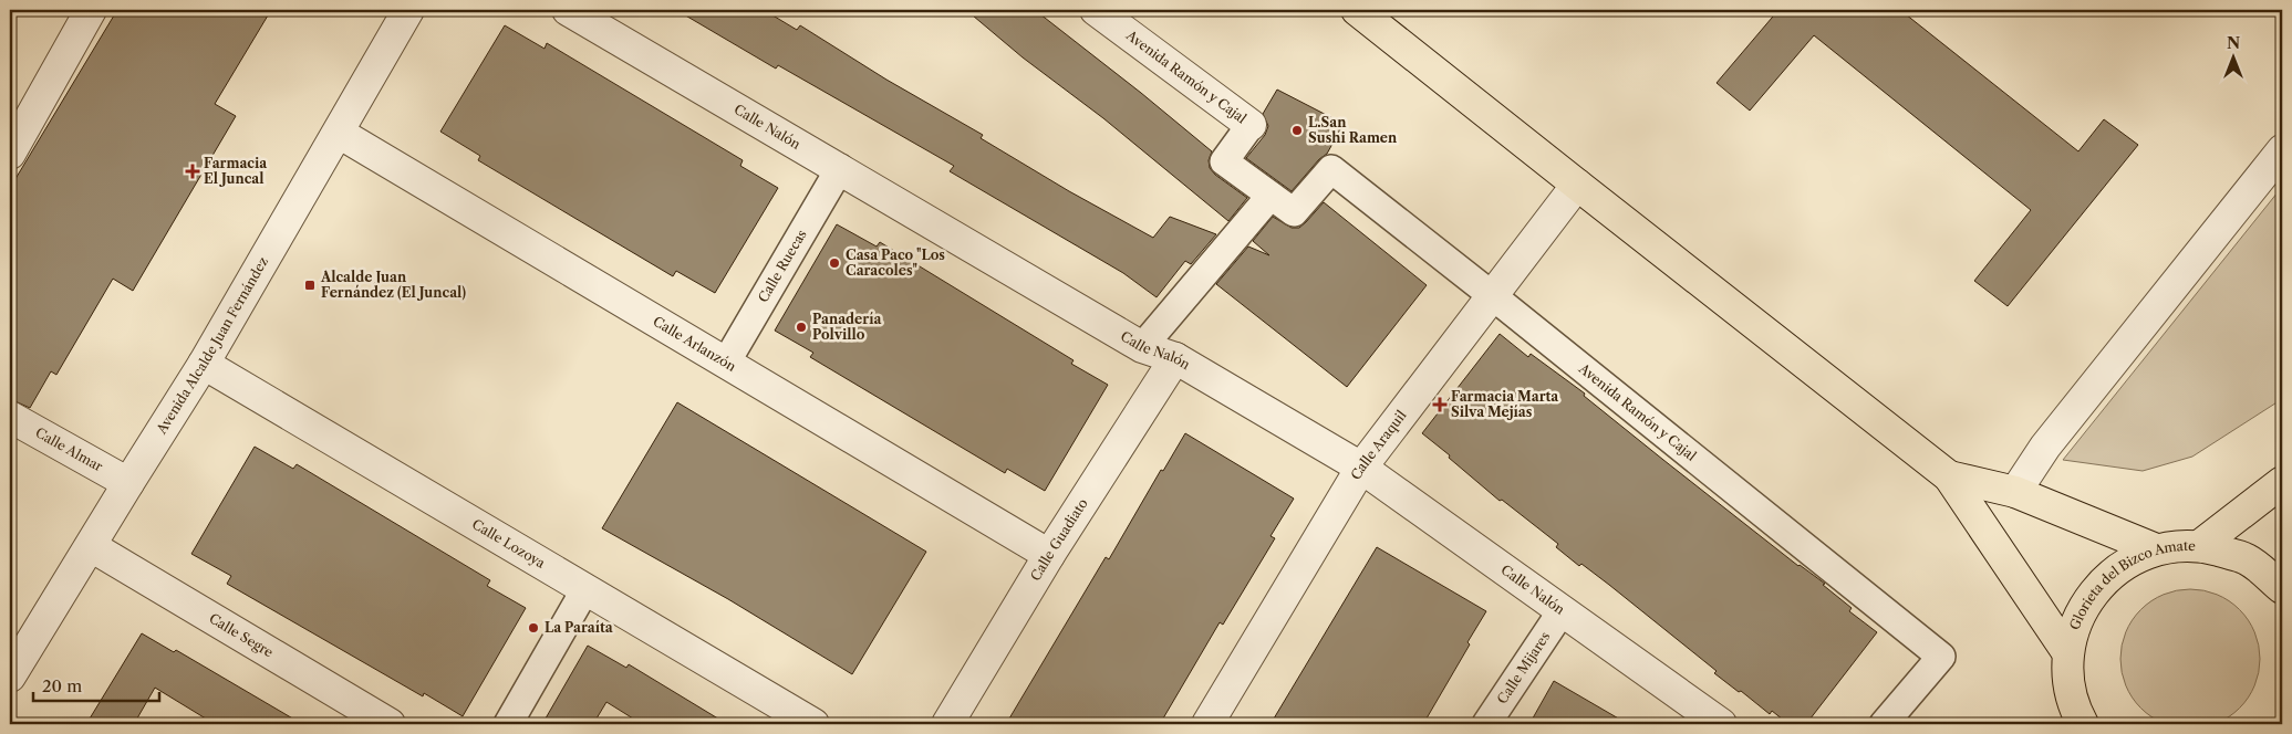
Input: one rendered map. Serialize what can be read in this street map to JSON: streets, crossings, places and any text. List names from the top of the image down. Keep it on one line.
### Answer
{"streets":{"main road":["Glorieta del Bizco Amate"],"street":["Avenida Ramón y Cajal","Calle Nalón","Calle Ruecas","Calle Arlanzón","Avenida Alcalde Juan Fernández","Calle Araquil","Calle Almar","Calle Guadiato","Calle Lozoya","Calle Segre","Calle Mijares"]},"crossings":[["Avenida Ramón y Cajal","Calle Araquil"],["Calle Nalón","Calle Ruecas"],["Calle Nalón","Calle Araquil"],["Calle Nalón","Calle Guadiato"],["Calle Nalón","Calle Mijares"],["Calle Ruecas","Calle Arlanzón"],["Calle Arlanzón","Avenida Alcalde Juan Fernández"],["Calle Arlanzón","Calle Guadiato"],["Avenida Alcalde Juan Fernández","Calle Almar"],["Avenida Alcalde Juan Fernández","Calle Lozoya"],["Avenida Alcalde Juan Fernández","Calle Segre"]],"places":{"other":["L.San Sushi Ramen","Casa Paco \"Los Caracoles\"","Panadería Polvillo","La Paraíta"],"health":["Farmacia El Juncal","Farmacia Marta Silva Mejías"],"transit":["Alcalde Juan Fernández (El Juncal)"]},"scale_bar":"20 m","north":"top"}
